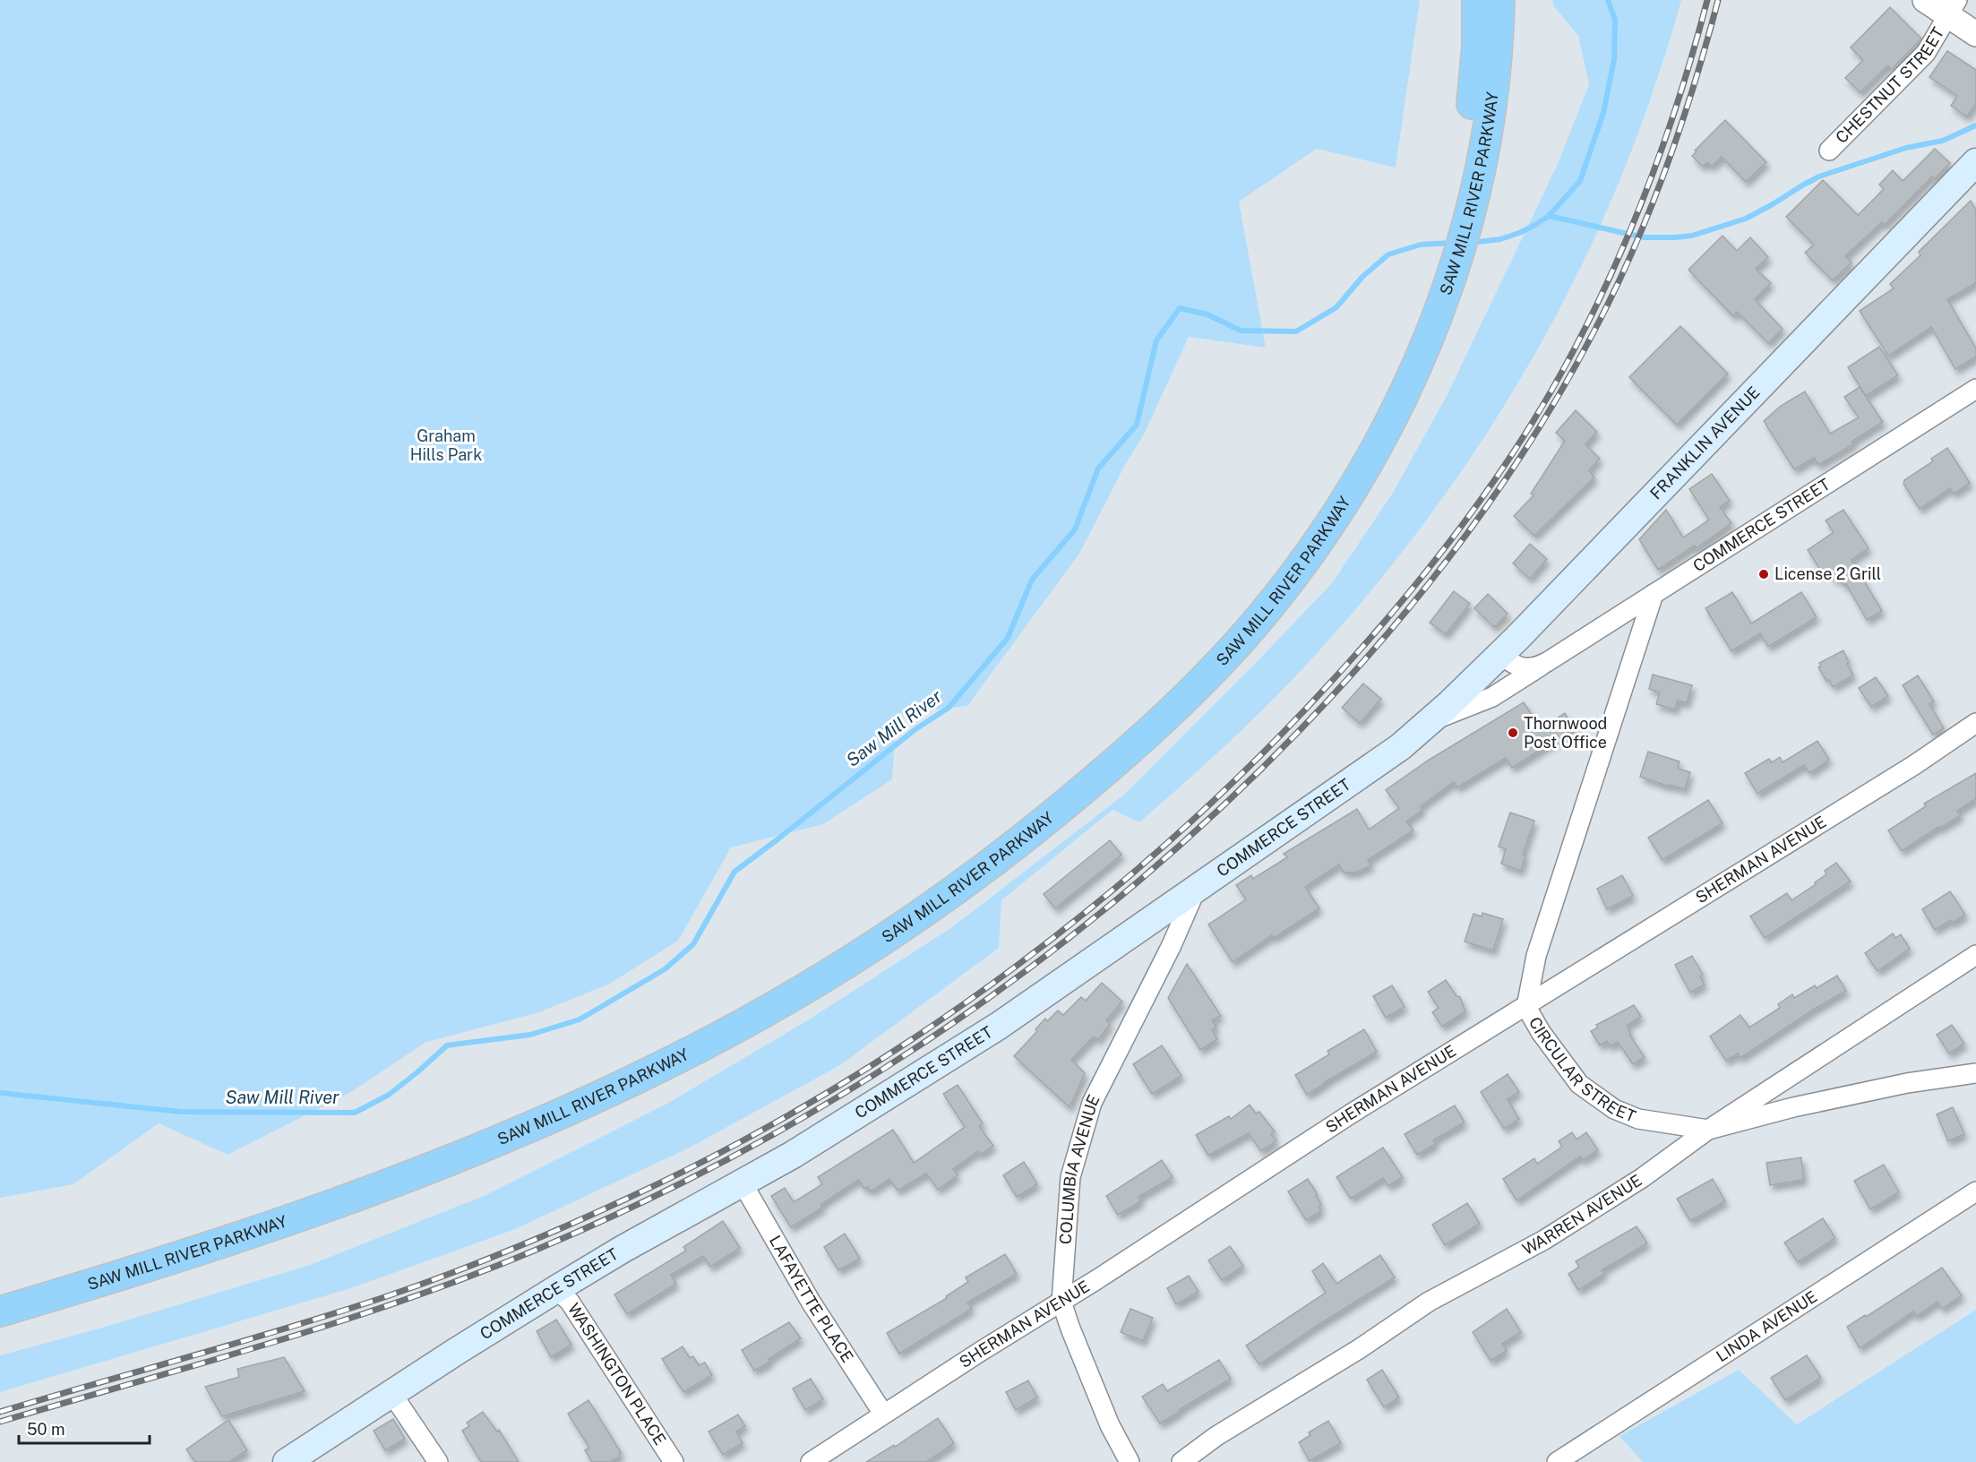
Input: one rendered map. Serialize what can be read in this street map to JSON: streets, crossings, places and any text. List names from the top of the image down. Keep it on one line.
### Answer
{"streets":{"highway":["SAW MILL RIVER PARKWAY"],"main road":["FRANKLIN AVENUE","COMMERCE STREET"],"street":["CHESTNUT STREET","SHERMAN AVENUE","CIRCULAR STREET","COLUMBIA AVENUE","WARREN AVENUE","LAFAYETTE PLACE","LINDA AVENUE","WASHINGTON PLACE"]},"crossings":[["FRANKLIN AVENUE","COMMERCE STREET"],["COMMERCE STREET","CIRCULAR STREET"],["COMMERCE STREET","COLUMBIA AVENUE"],["COMMERCE STREET","LAFAYETTE PLACE"],["COMMERCE STREET","WASHINGTON PLACE"],["SHERMAN AVENUE","CIRCULAR STREET"],["SHERMAN AVENUE","COLUMBIA AVENUE"],["SHERMAN AVENUE","LAFAYETTE PLACE"],["CIRCULAR STREET","WARREN AVENUE"]],"water":["Saw Mill River"],"parks":["Graham Hills Park"],"places":["License 2 Grill","Thornwood Post Office"],"scale_bar":"50 m"}
